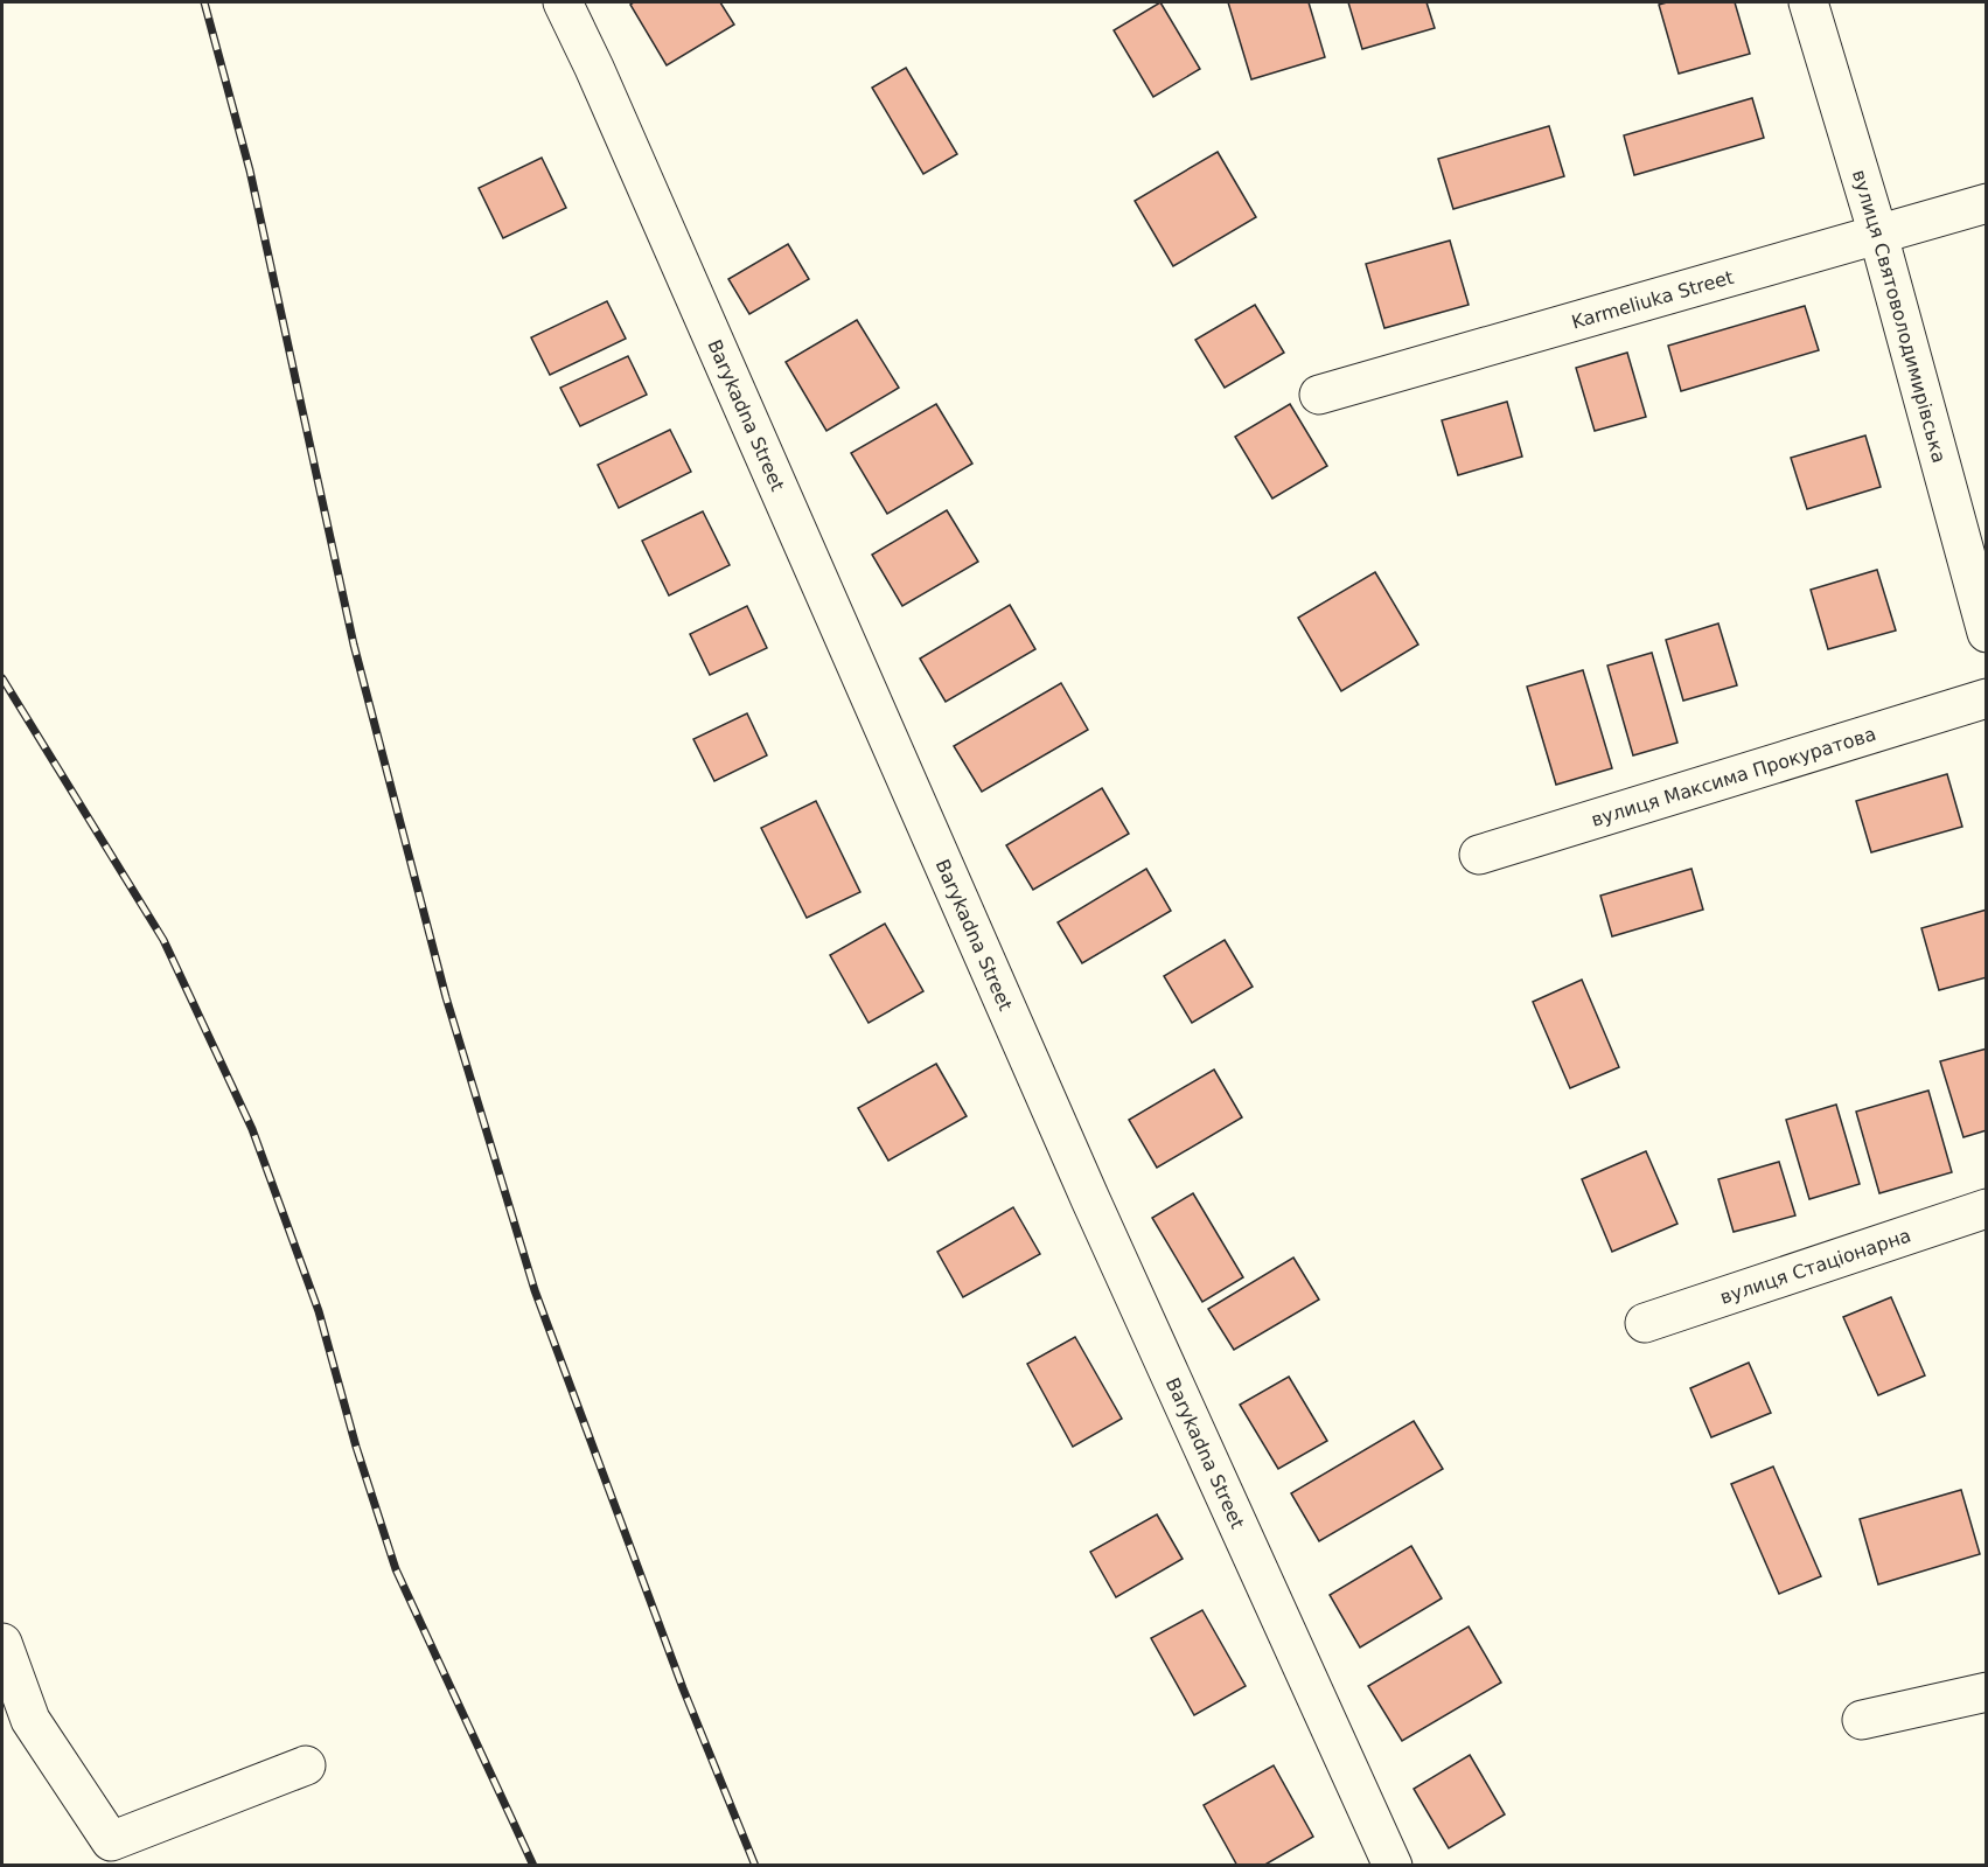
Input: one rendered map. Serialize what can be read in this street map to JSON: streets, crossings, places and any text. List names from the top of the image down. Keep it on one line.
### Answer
{"streets":{"street":["Karmeliuka Street","вулиця Святоволодимирівська","Barykadna Street","вулиця Максима Прокуратова","вулиця Стаціонарна"]},"crossings":[["Karmeliuka Street","вулиця Святоволодимирівська"]]}
